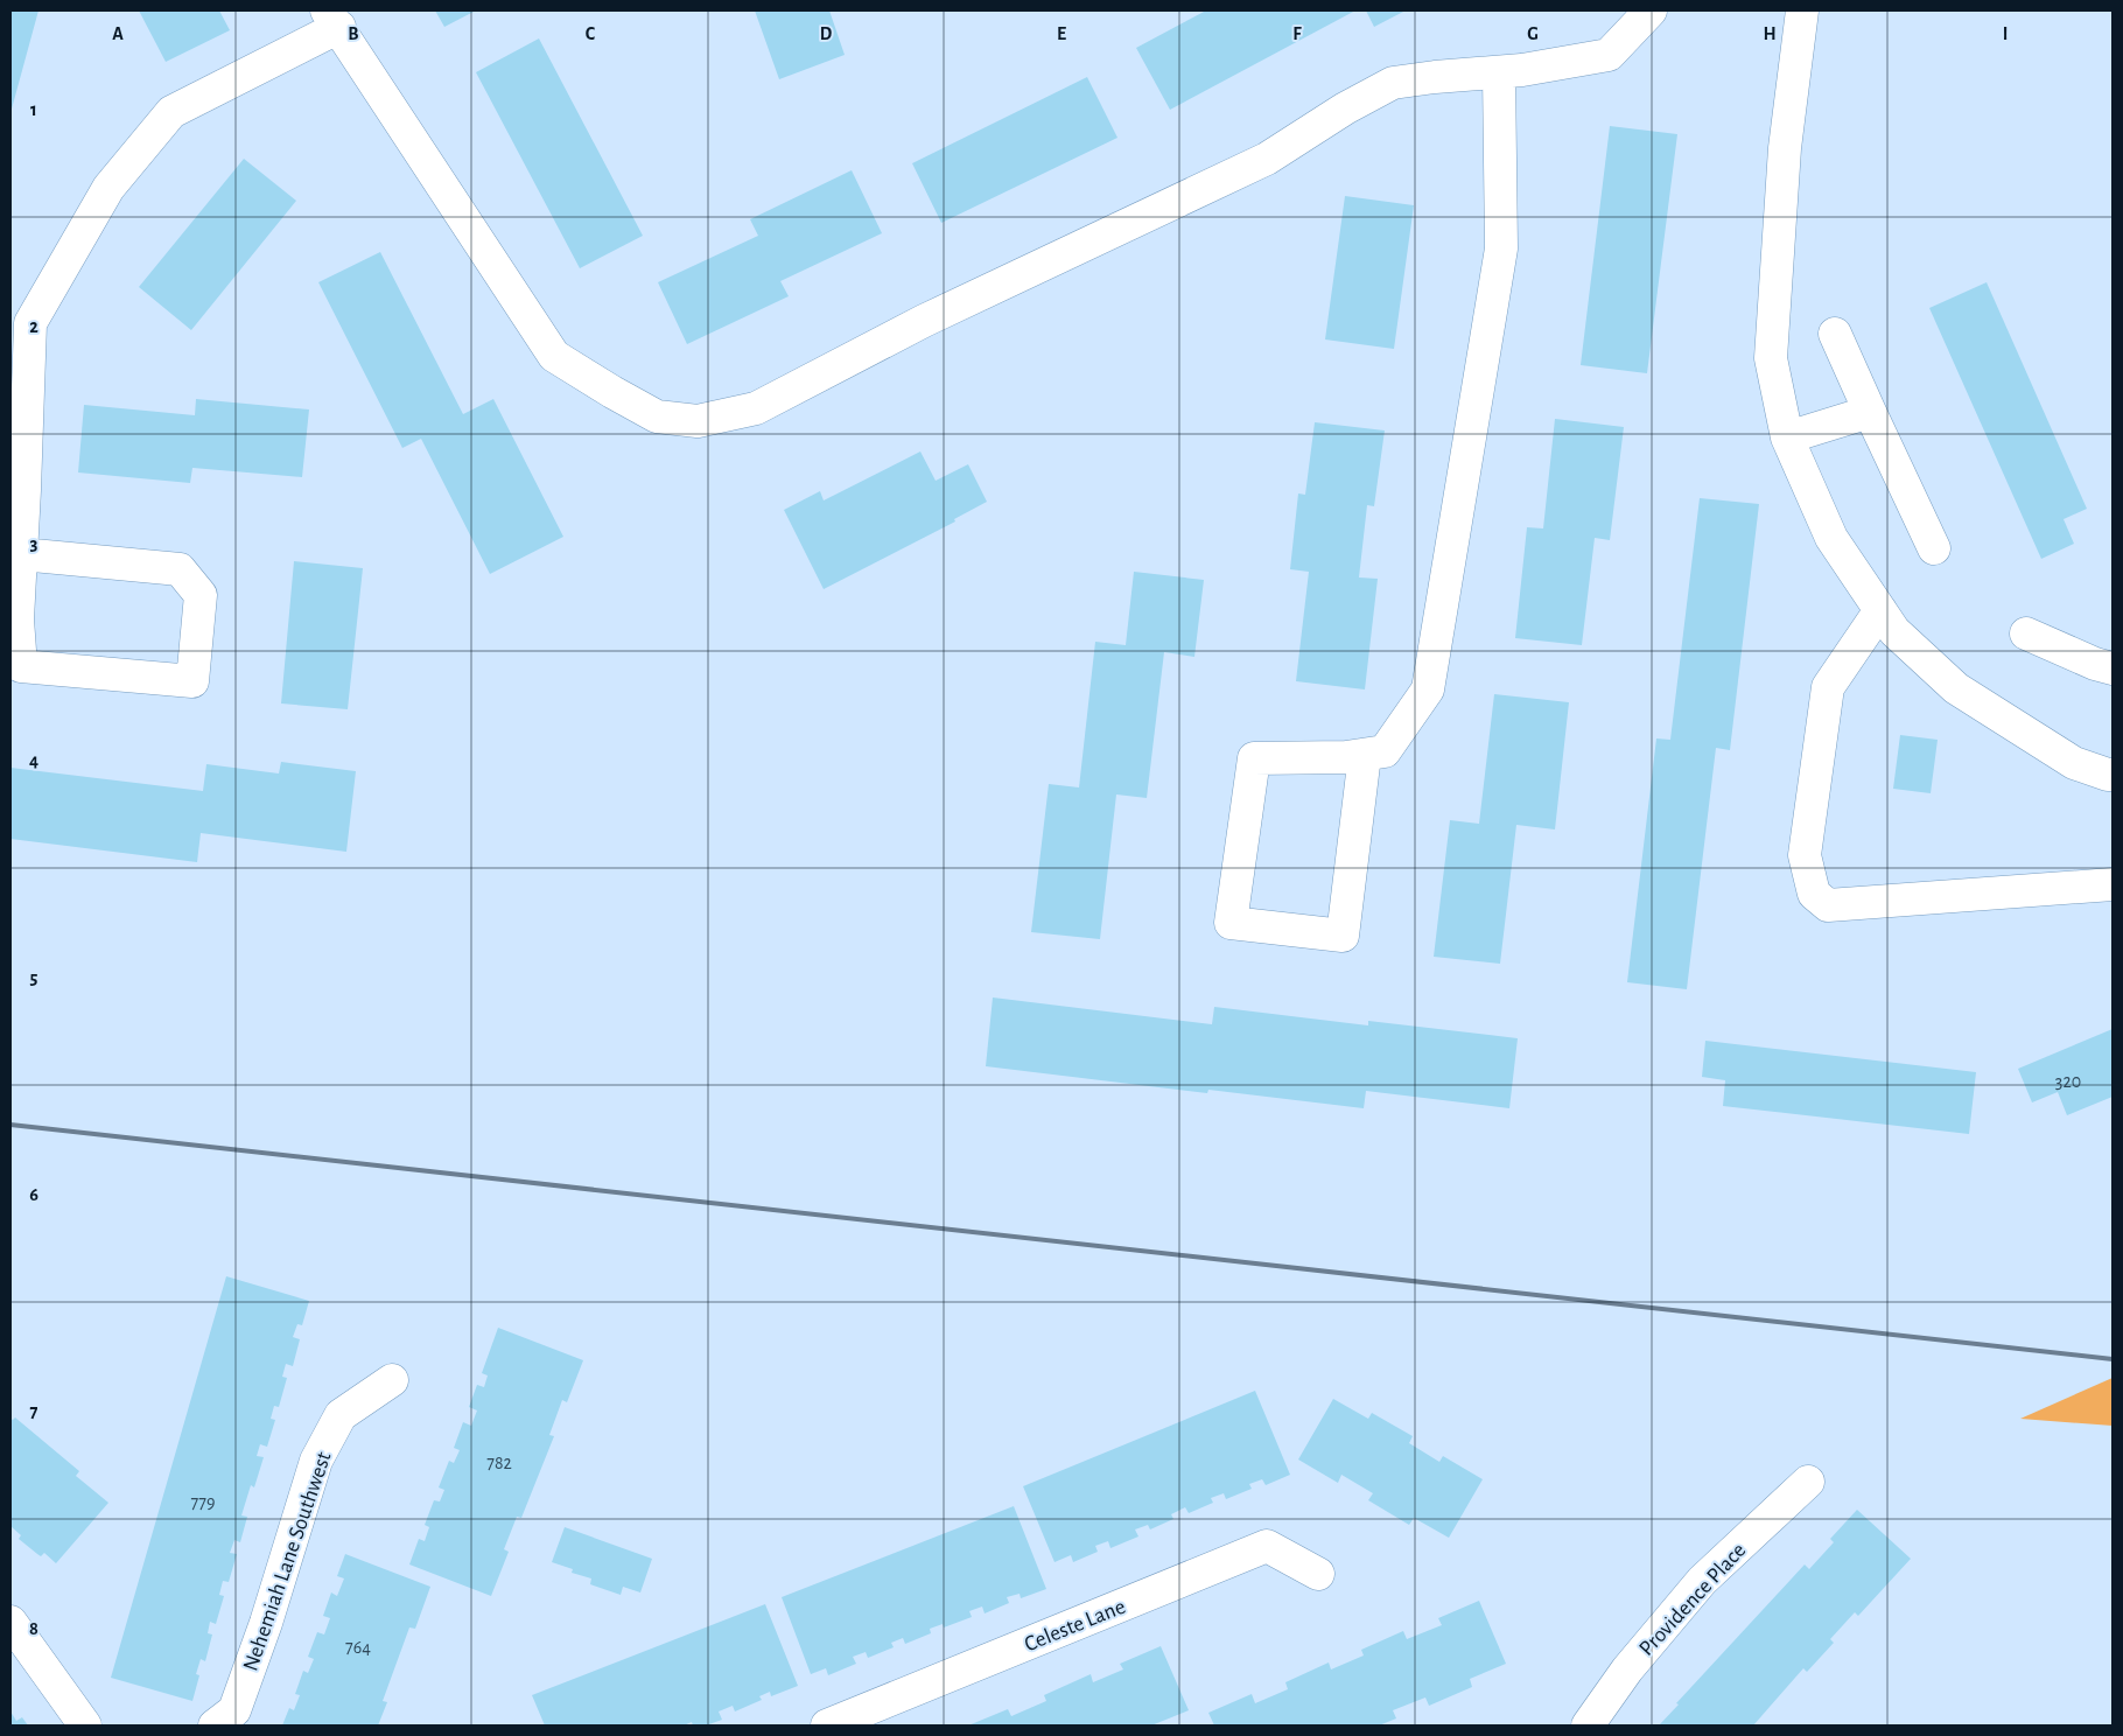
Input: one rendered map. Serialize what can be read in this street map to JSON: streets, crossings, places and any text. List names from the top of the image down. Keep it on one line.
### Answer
{"streets":{"street":["Nehemiah Lane Southwest","Providence Place","Celeste Lane"]},"house_numbers":["320","782","779","764"],"grid":{"columns":["A","B","C","D","E","F","G","H","I"],"rows":["1","2","3","4","5","6","7","8"]}}
